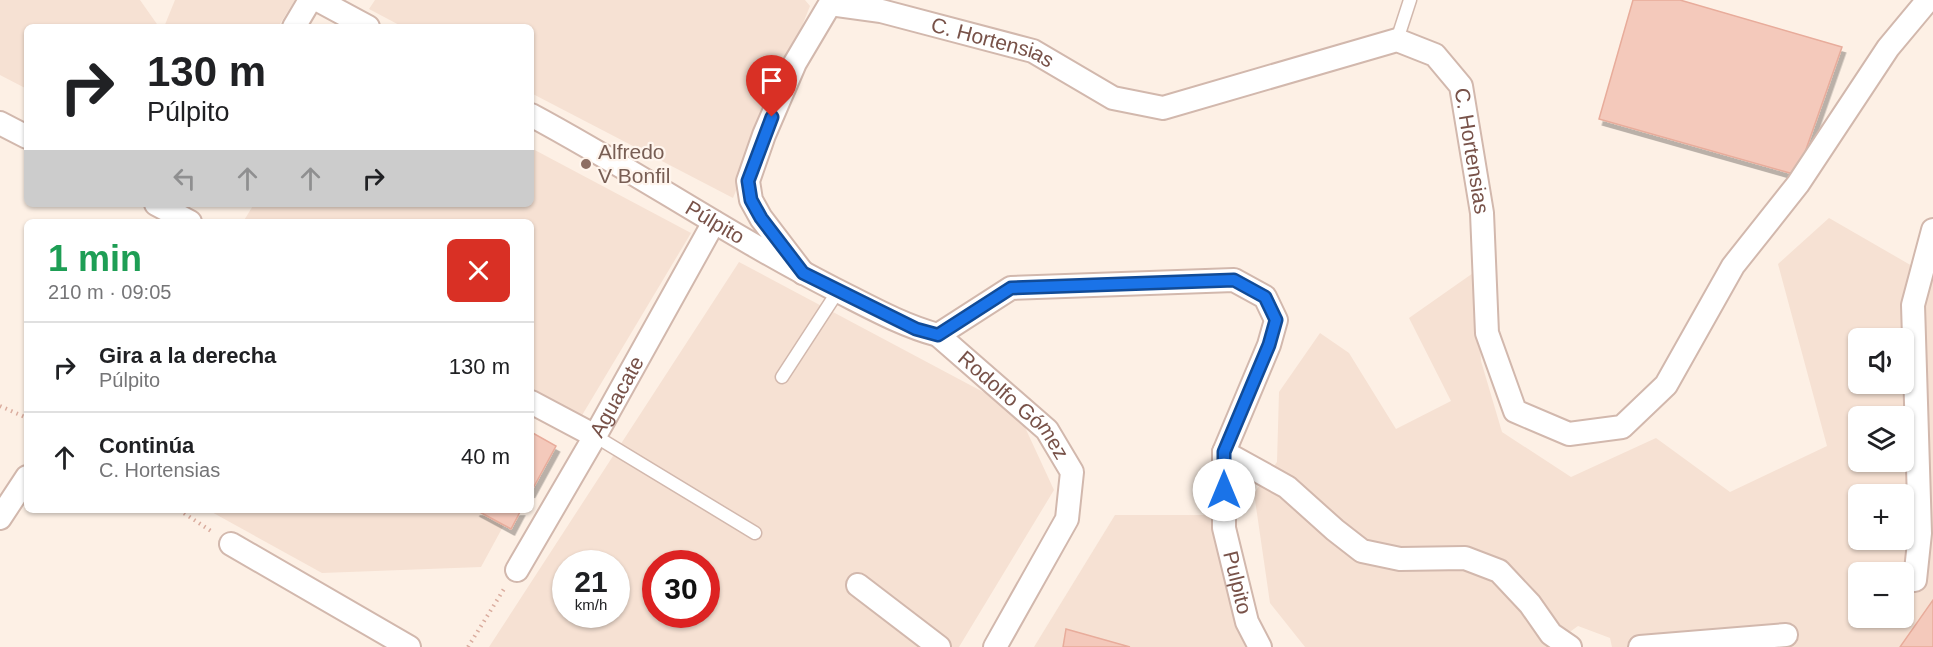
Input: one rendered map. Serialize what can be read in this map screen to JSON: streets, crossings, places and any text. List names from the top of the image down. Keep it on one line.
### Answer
{"streets":{"street":["C. Hortensias","Púlpito","Aguacate","Rodolfo Gómez","Pulpito"]},"crossings":[["C. Hortensias","Púlpito"],["Púlpito","Aguacate"],["Púlpito","Rodolfo Gómez"],["Púlpito","Pulpito"],["Rodolfo Gómez","Pulpito"]],"places":["Alfredo V Bonfil"],"page":{"turn":["130 m","Púlpito"],"heading":["1 min","210 m · 09:05"],"list":[{"name":"Gira a la derecha","note":"Púlpito","value":"130 m"},{"name":"Continúa","note":"C. Hortensias","value":"40 m"}],"map_buttons":["+","−"],"speed":"21 km/h","limit":"30"}}
